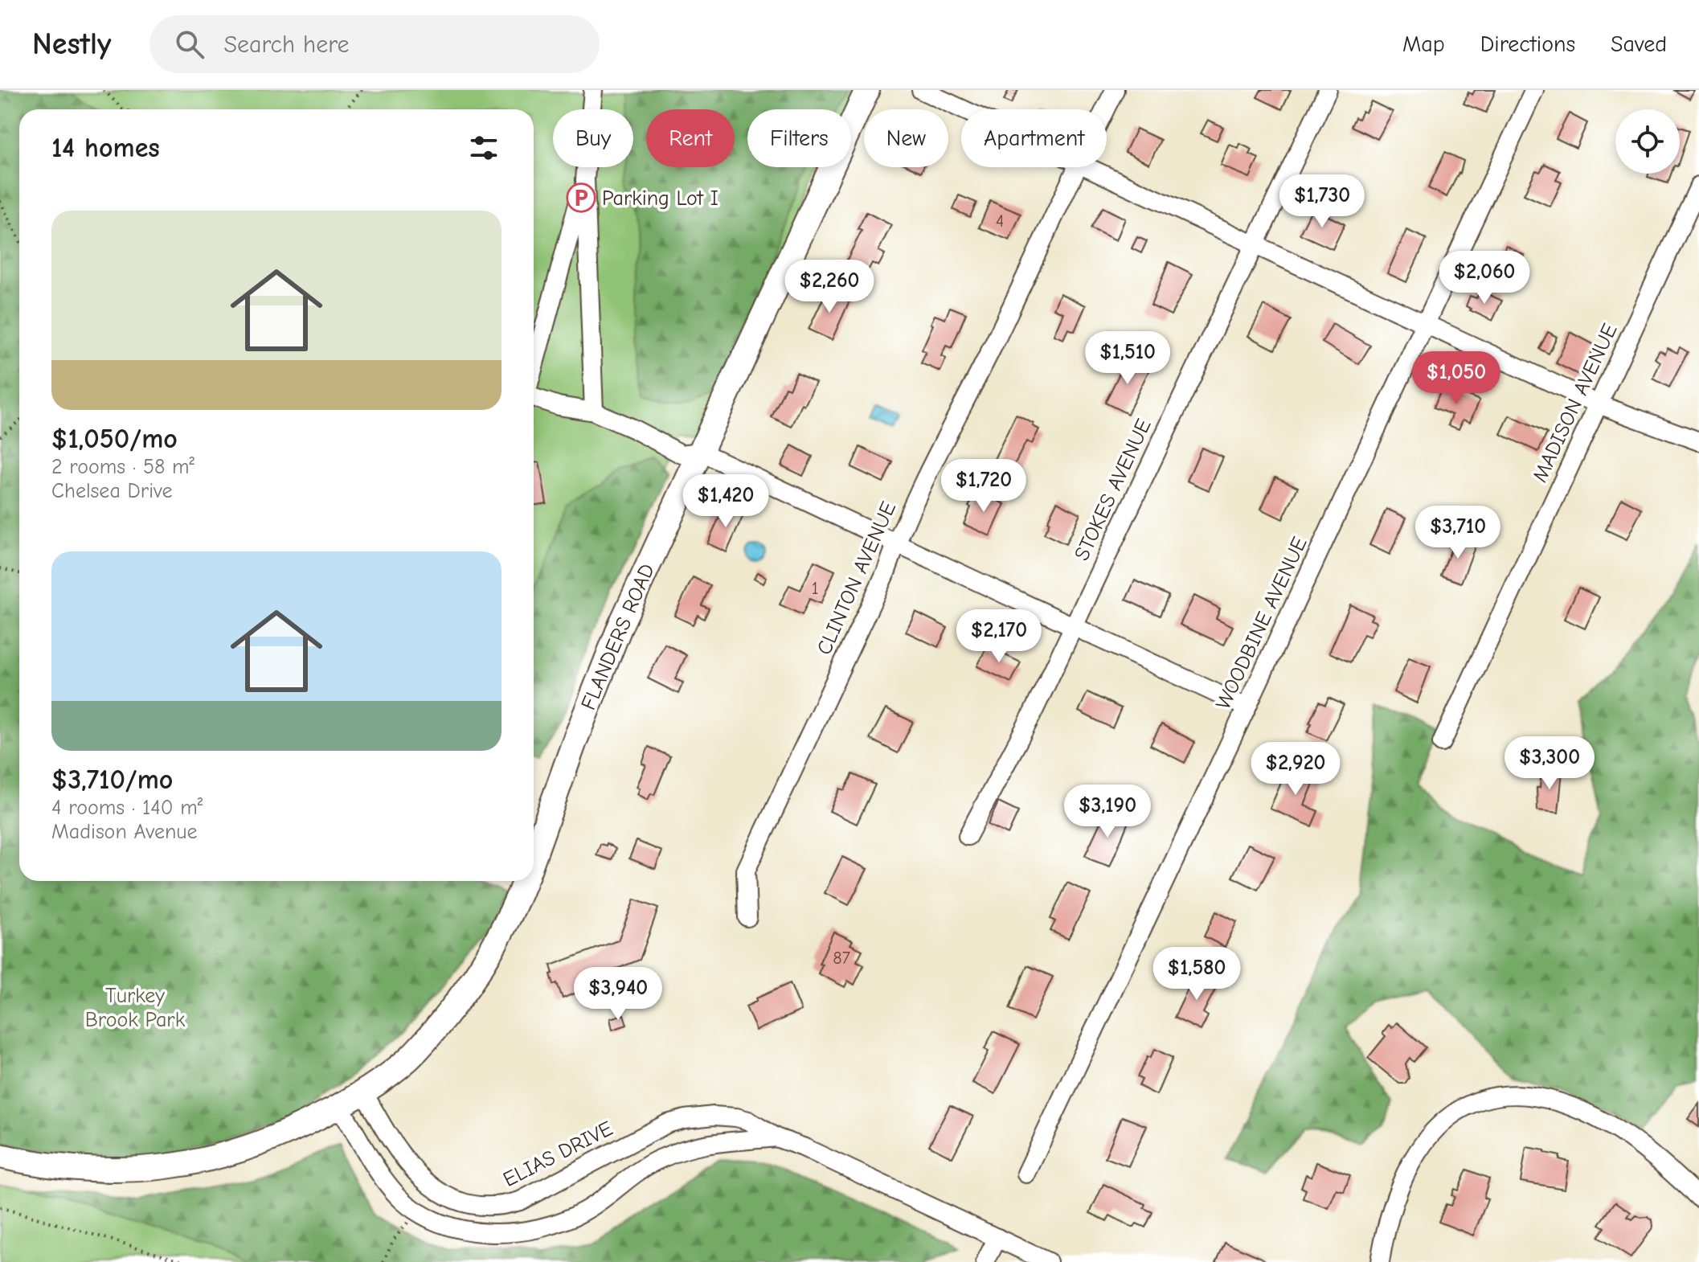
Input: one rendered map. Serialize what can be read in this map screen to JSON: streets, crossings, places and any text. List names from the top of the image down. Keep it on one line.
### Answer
{"streets":{"main road":["FLANDERS ROAD"],"street":["MADISON AVENUE","STOKES AVENUE","CLINTON AVENUE","WOODBINE AVENUE","ELIAS DRIVE"]},"crossings":[["FLANDERS ROAD","ELIAS DRIVE"]],"parks":["Turkey Brook Park"],"places":{"parking":["Parking Lot I"]},"house_numbers":["4","1","87"],"page":{"header":"Nestly","search":"Search here","nav":["Map","Directions","Saved"],"chip":["Buy","Rent","Filters","New","Apartment"],"heading":"14 homes","price":["$1,730","$2,060","$2,260","$1,510","$1,050","$1,720","$1,420","$3,710","$2,170","$3,300","$2,920","$3,190","$1,580","$3,940"],"list":[{"name":"$1,050/mo","note":"2 rooms · 58 m² · Chelsea Drive"},{"name":"$3,710/mo","note":"4 rooms · 140 m² · Madison Avenue"}]}}
